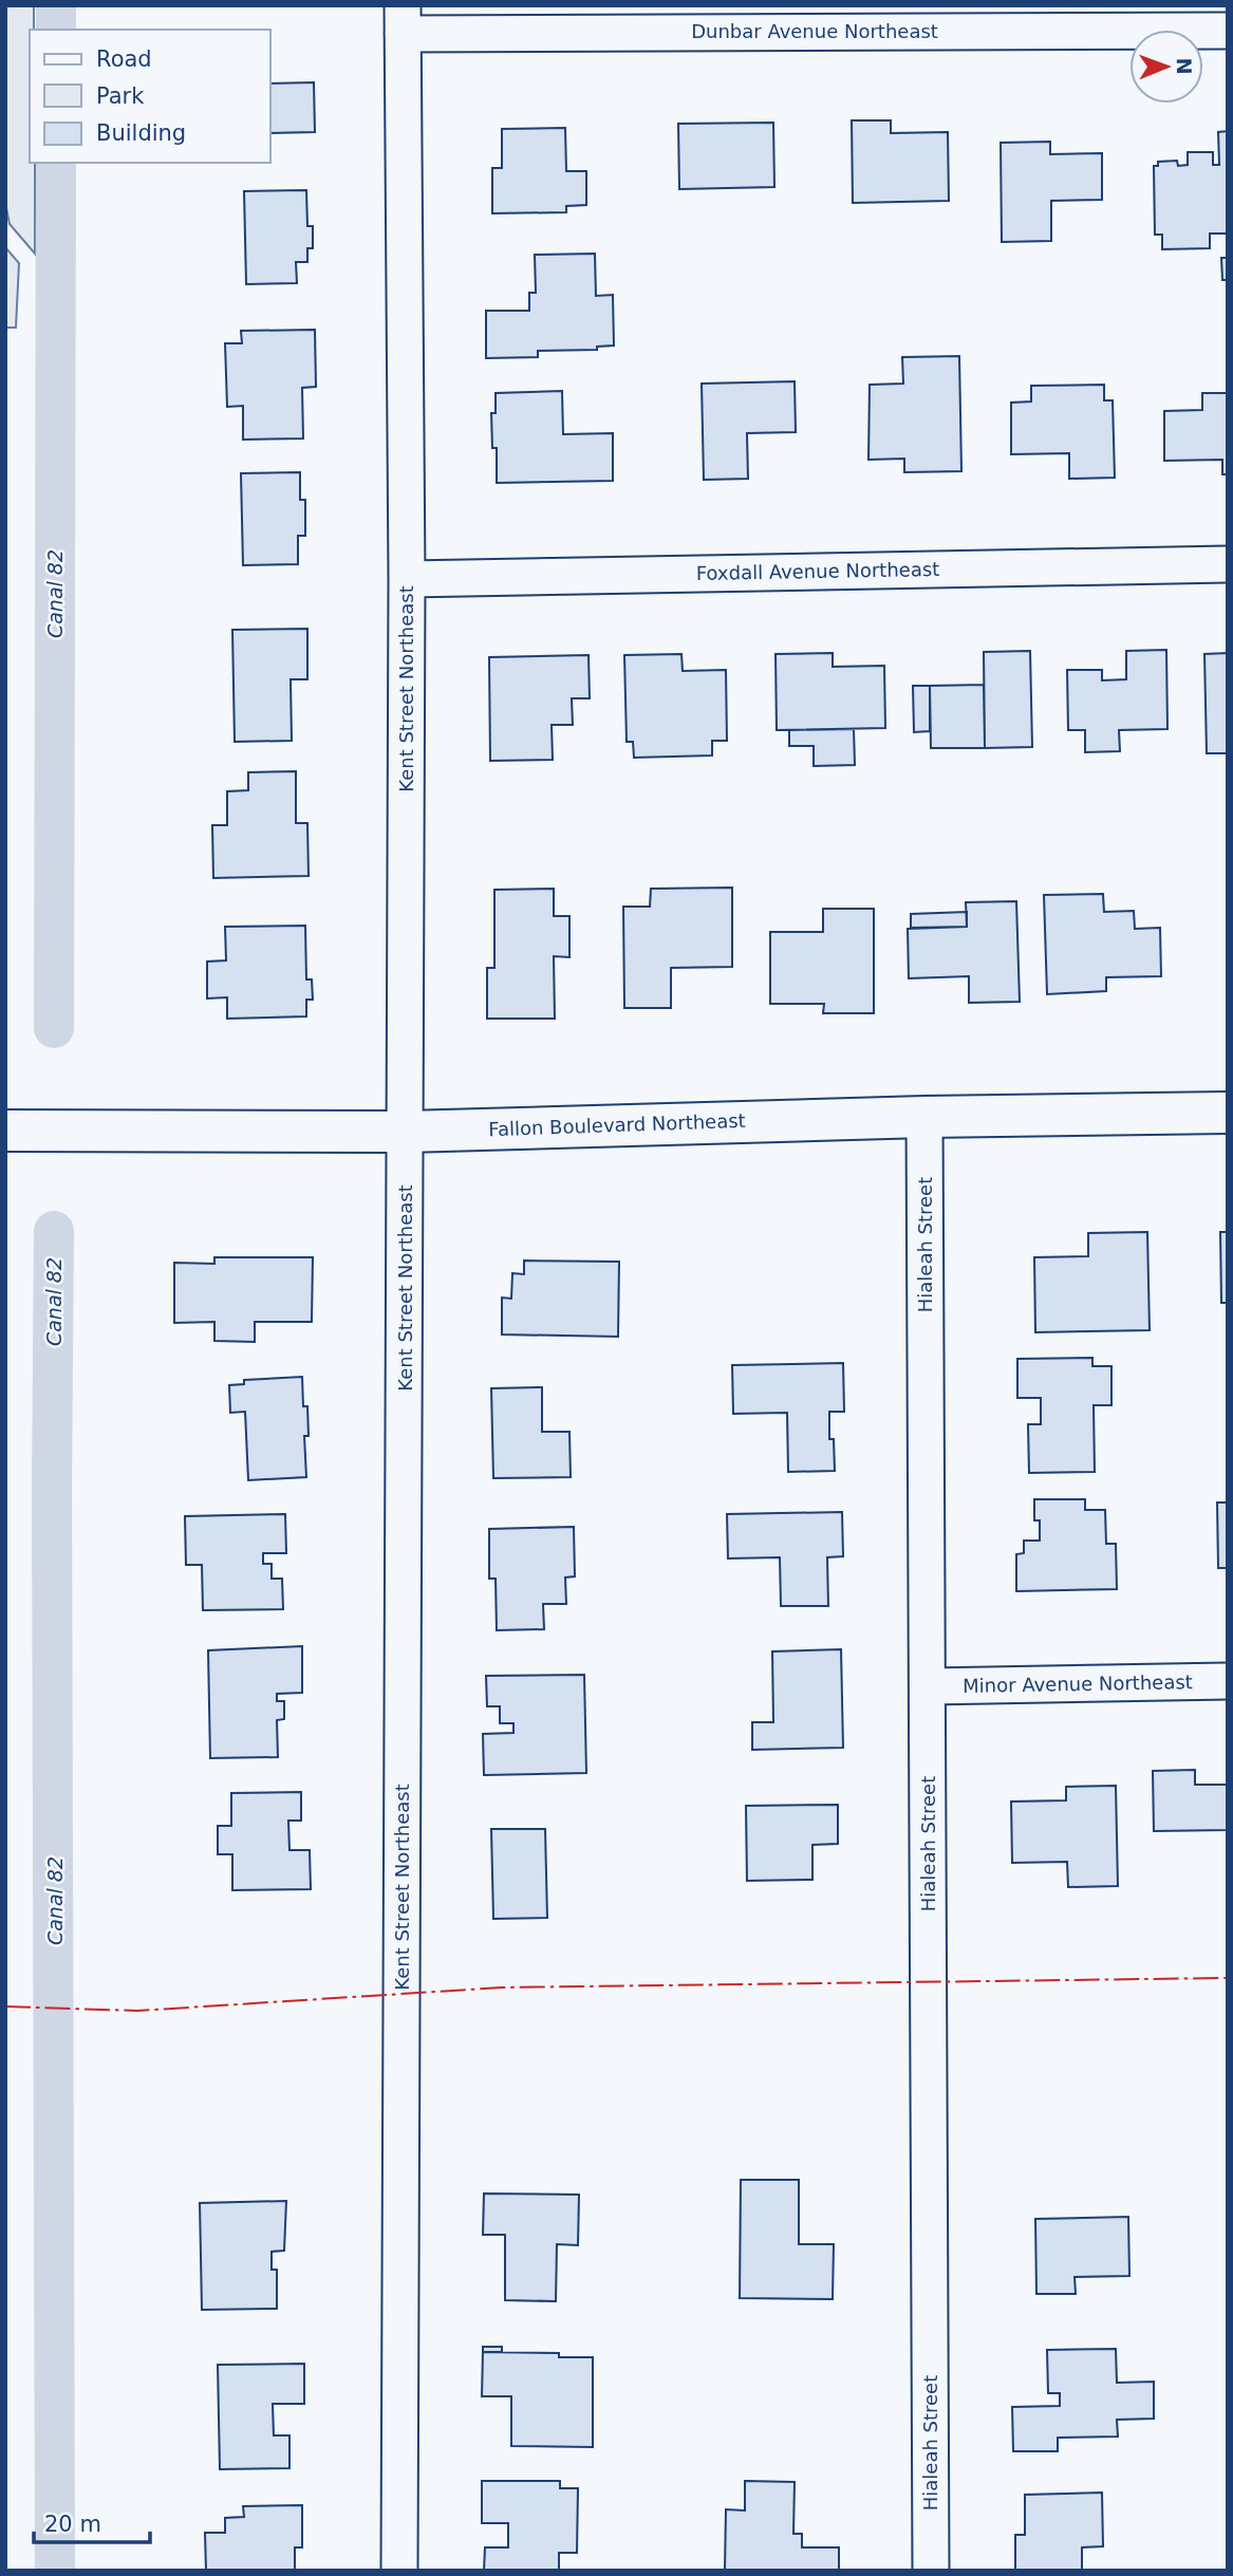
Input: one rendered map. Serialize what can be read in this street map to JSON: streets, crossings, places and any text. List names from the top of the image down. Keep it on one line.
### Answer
{"streets":{"street":["Dunbar Avenue Northeast","Foxdall Avenue Northeast","Kent Street Northeast","Fallon Boulevard Northeast","Hialeah Street","Minor Avenue Northeast"]},"crossings":[["Dunbar Avenue Northeast","Kent Street Northeast"],["Foxdall Avenue Northeast","Kent Street Northeast"],["Kent Street Northeast","Fallon Boulevard Northeast"],["Fallon Boulevard Northeast","Hialeah Street"],["Hialeah Street","Minor Avenue Northeast"]],"water":["Canal 82"],"legend":["Road","Park","Building"],"scale_bar":"20 m","north":"right"}
